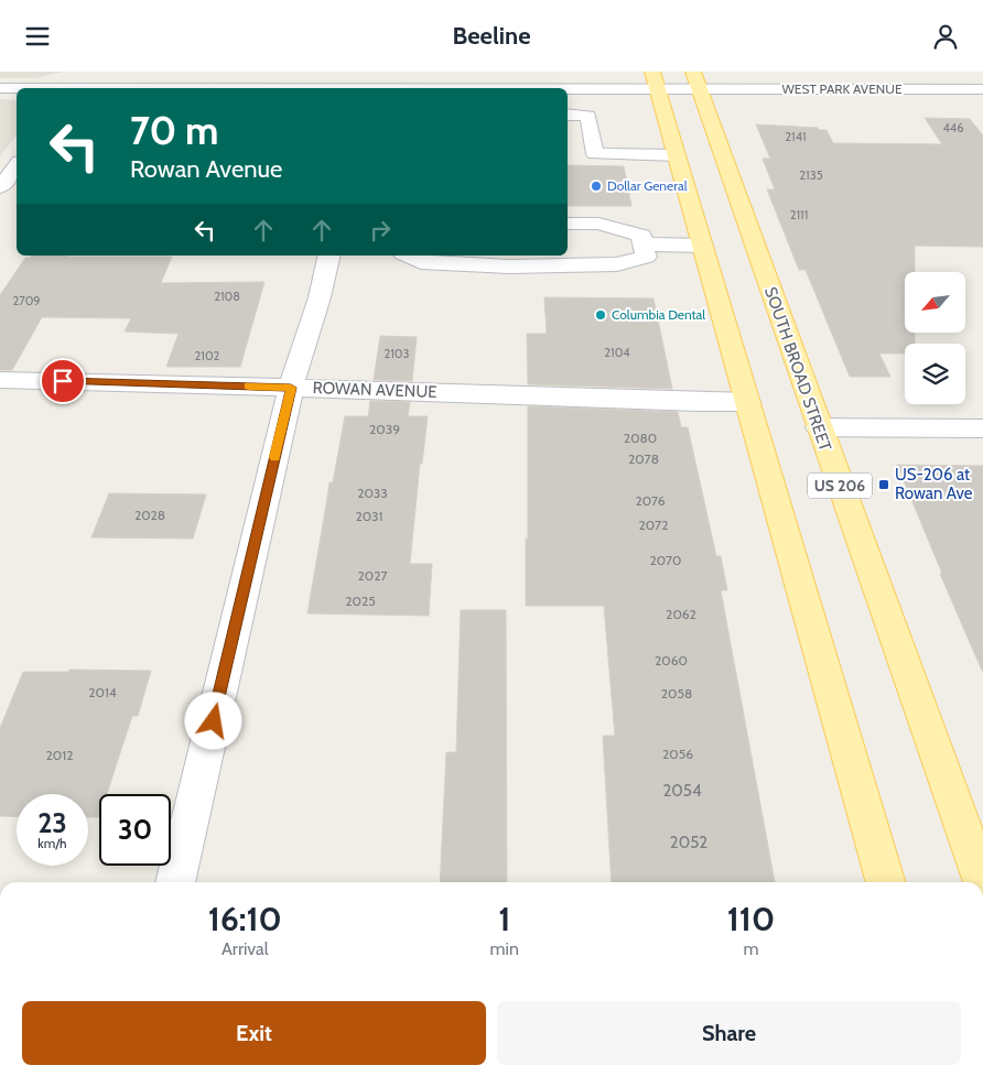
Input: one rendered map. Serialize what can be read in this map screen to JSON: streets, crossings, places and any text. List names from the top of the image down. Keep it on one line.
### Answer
{"streets":{"main road":["SOUTH BROAD STREET","US 206"],"street":["WEST PARK AVENUE","ROWAN AVENUE"]},"crossings":[["WEST PARK AVENUE","SOUTH BROAD STREET"]],"places":{"other":["Dollar General","Columbia Dental"],"transit":["US-206 at Rowan Ave"]},"house_numbers":["446","2141","2135","2111","2108","2709","2104","2103","2102","2039","2080","2078","2033","2076","2028","2031","2072","2070","2027","2025","2062","2060","2014","2058","2056","2012","2054","2052"],"north":"bottom left","page":{"header":"Beeline","turn":["70 m","Rowan Avenue"],"speed":"23 km/h","limit":"30","eta":["16:10","Arrival","1","min","110","m"],"buttons":["Exit","Share"]}}
